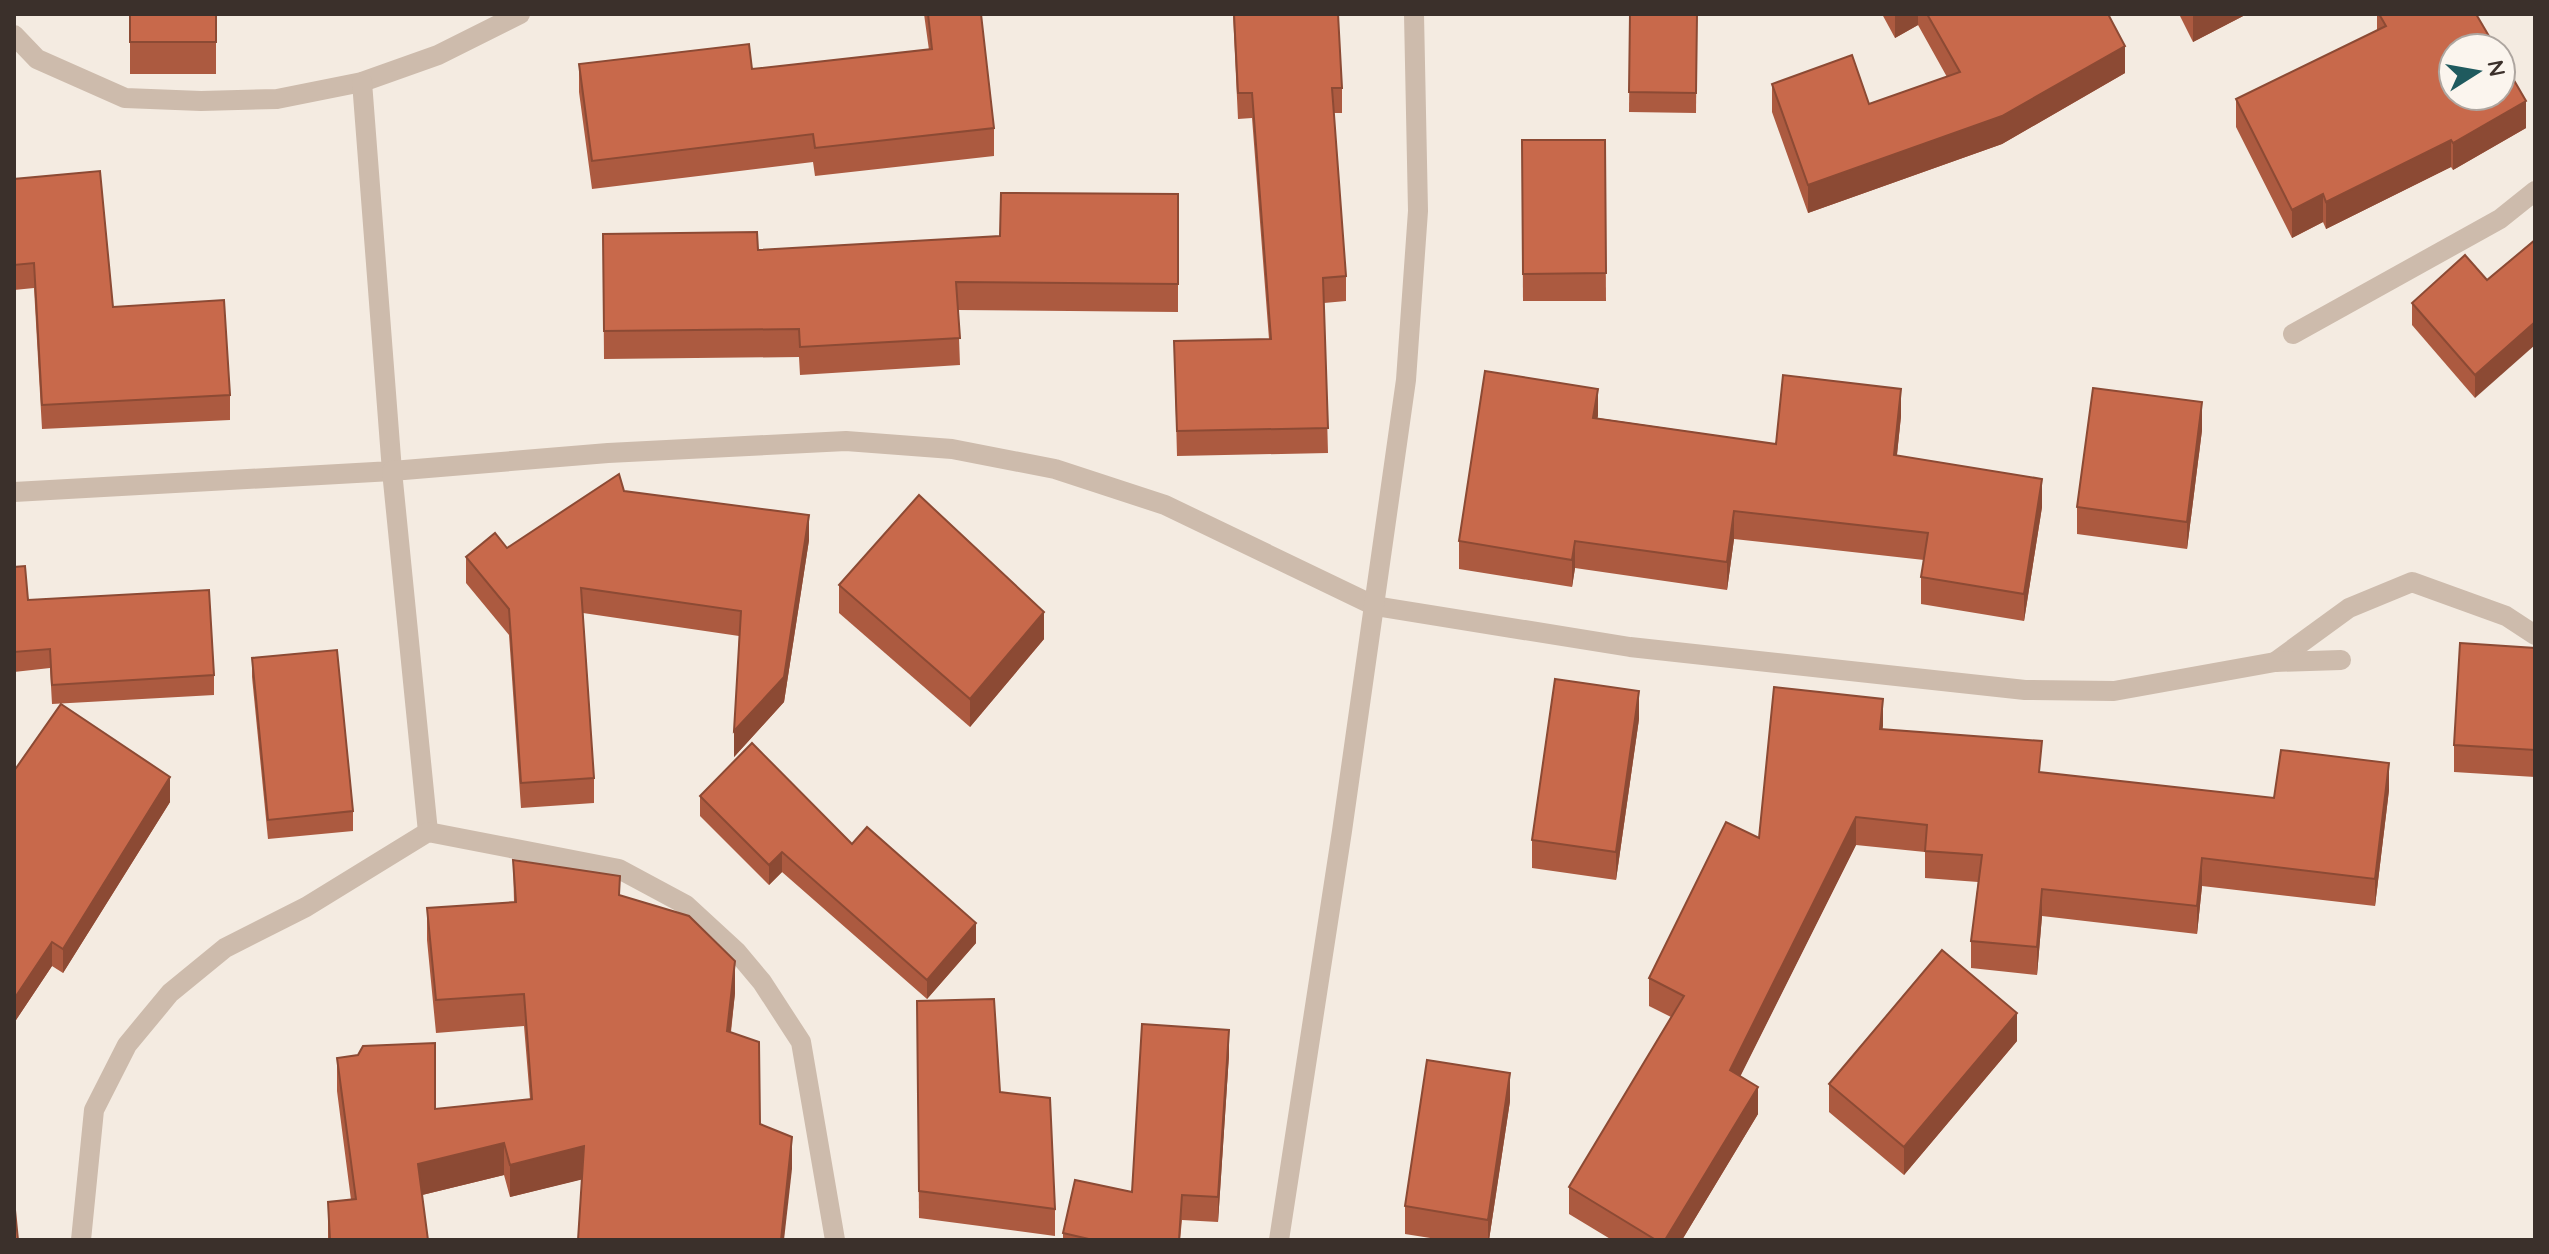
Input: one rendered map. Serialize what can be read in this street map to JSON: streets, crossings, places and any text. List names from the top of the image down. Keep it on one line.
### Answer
{"north":"right"}
